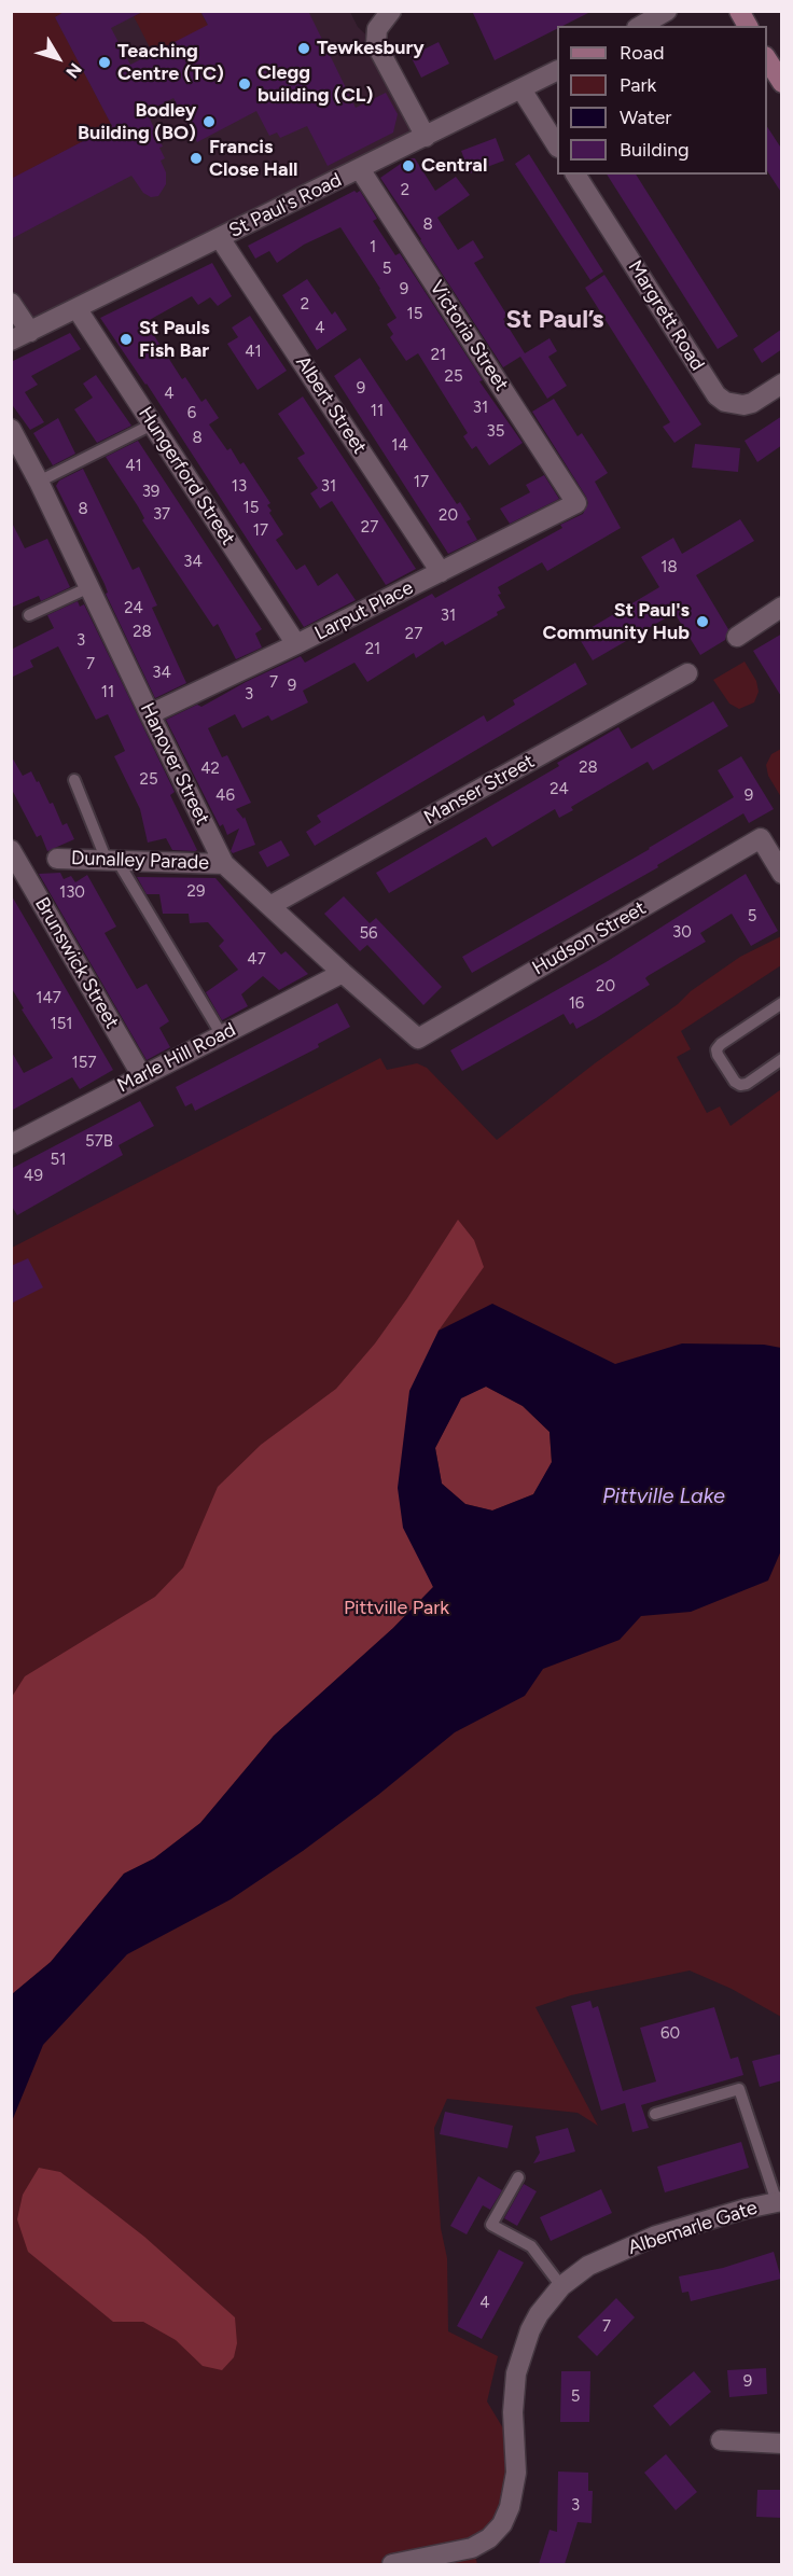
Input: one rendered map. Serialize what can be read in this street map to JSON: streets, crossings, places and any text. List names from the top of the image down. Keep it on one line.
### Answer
{"streets":{"street":["St Paul's Road","Margrett Road","Victoria Street","Albert Street","Hungerford Street","Larput Place","Hanover Street","Manser Street","Dunalley Parade","Hudson Street","Brunswick Street","Marle Hill Road","Albemarle Gate"]},"crossings":[["St Paul's Road","Victoria Street"],["St Paul's Road","Albert Street"],["St Paul's Road","Hungerford Street"],["Victoria Street","Larput Place"],["Albert Street","Larput Place"],["Hungerford Street","Larput Place"],["Larput Place","Hanover Street"],["Hanover Street","Manser Street"],["Hanover Street","Dunalley Parade"],["Hanover Street","Hudson Street"],["Hanover Street","Marle Hill Road"],["Brunswick Street","Marle Hill Road"]],"districts":["St Paul’s"],"water":["Pittville Lake"],"parks":["Pittville Park"],"places":["Tewkesbury","Teaching Centre (TC)","Clegg building (CL)","Bodley Building (BO)","Francis Close Hall","Central","St Pauls Fish Bar","St Paul's Community Hub"],"house_numbers":["2","8","1","5","9","2","15","4","41","21","25","9","4","31","11","6","35","8","14","41","17","13","31","39","15","8","37","20","27","17","34","18","24","31","28","27","3","21","7","34","7","9","11","3","28","42","25","24","46","9","29","130","5","30","56","47","20","147","16","151","157","57B","51","49","60","4","7","9","5","3"],"legend":["Road","Park","Water","Building"],"north":"bottom right"}
